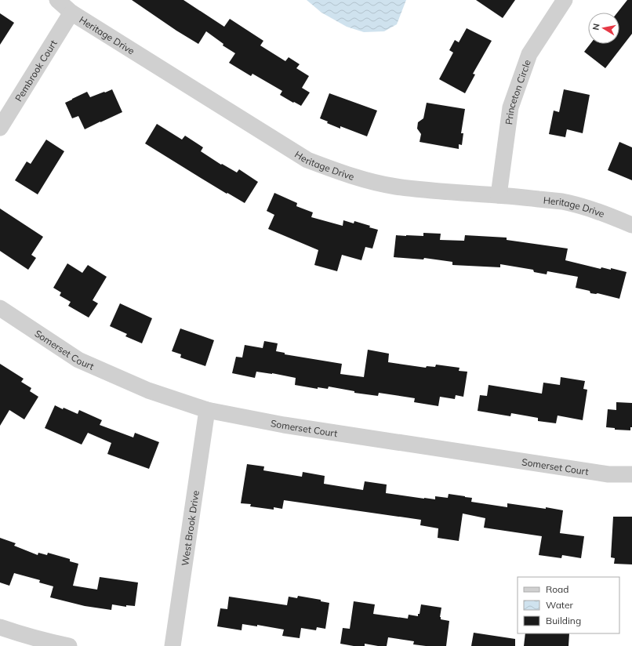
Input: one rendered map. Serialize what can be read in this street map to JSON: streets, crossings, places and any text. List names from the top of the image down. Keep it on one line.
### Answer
{"streets":{"street":["Heritage Drive","Pembrook Court","Princeton Circle","Somerset Court","West Brook Drive"]},"crossings":[["Heritage Drive","Pembrook Court"],["Heritage Drive","Princeton Circle"],["Somerset Court","West Brook Drive"]],"legend":["Road","Water","Building"],"north":"left"}
